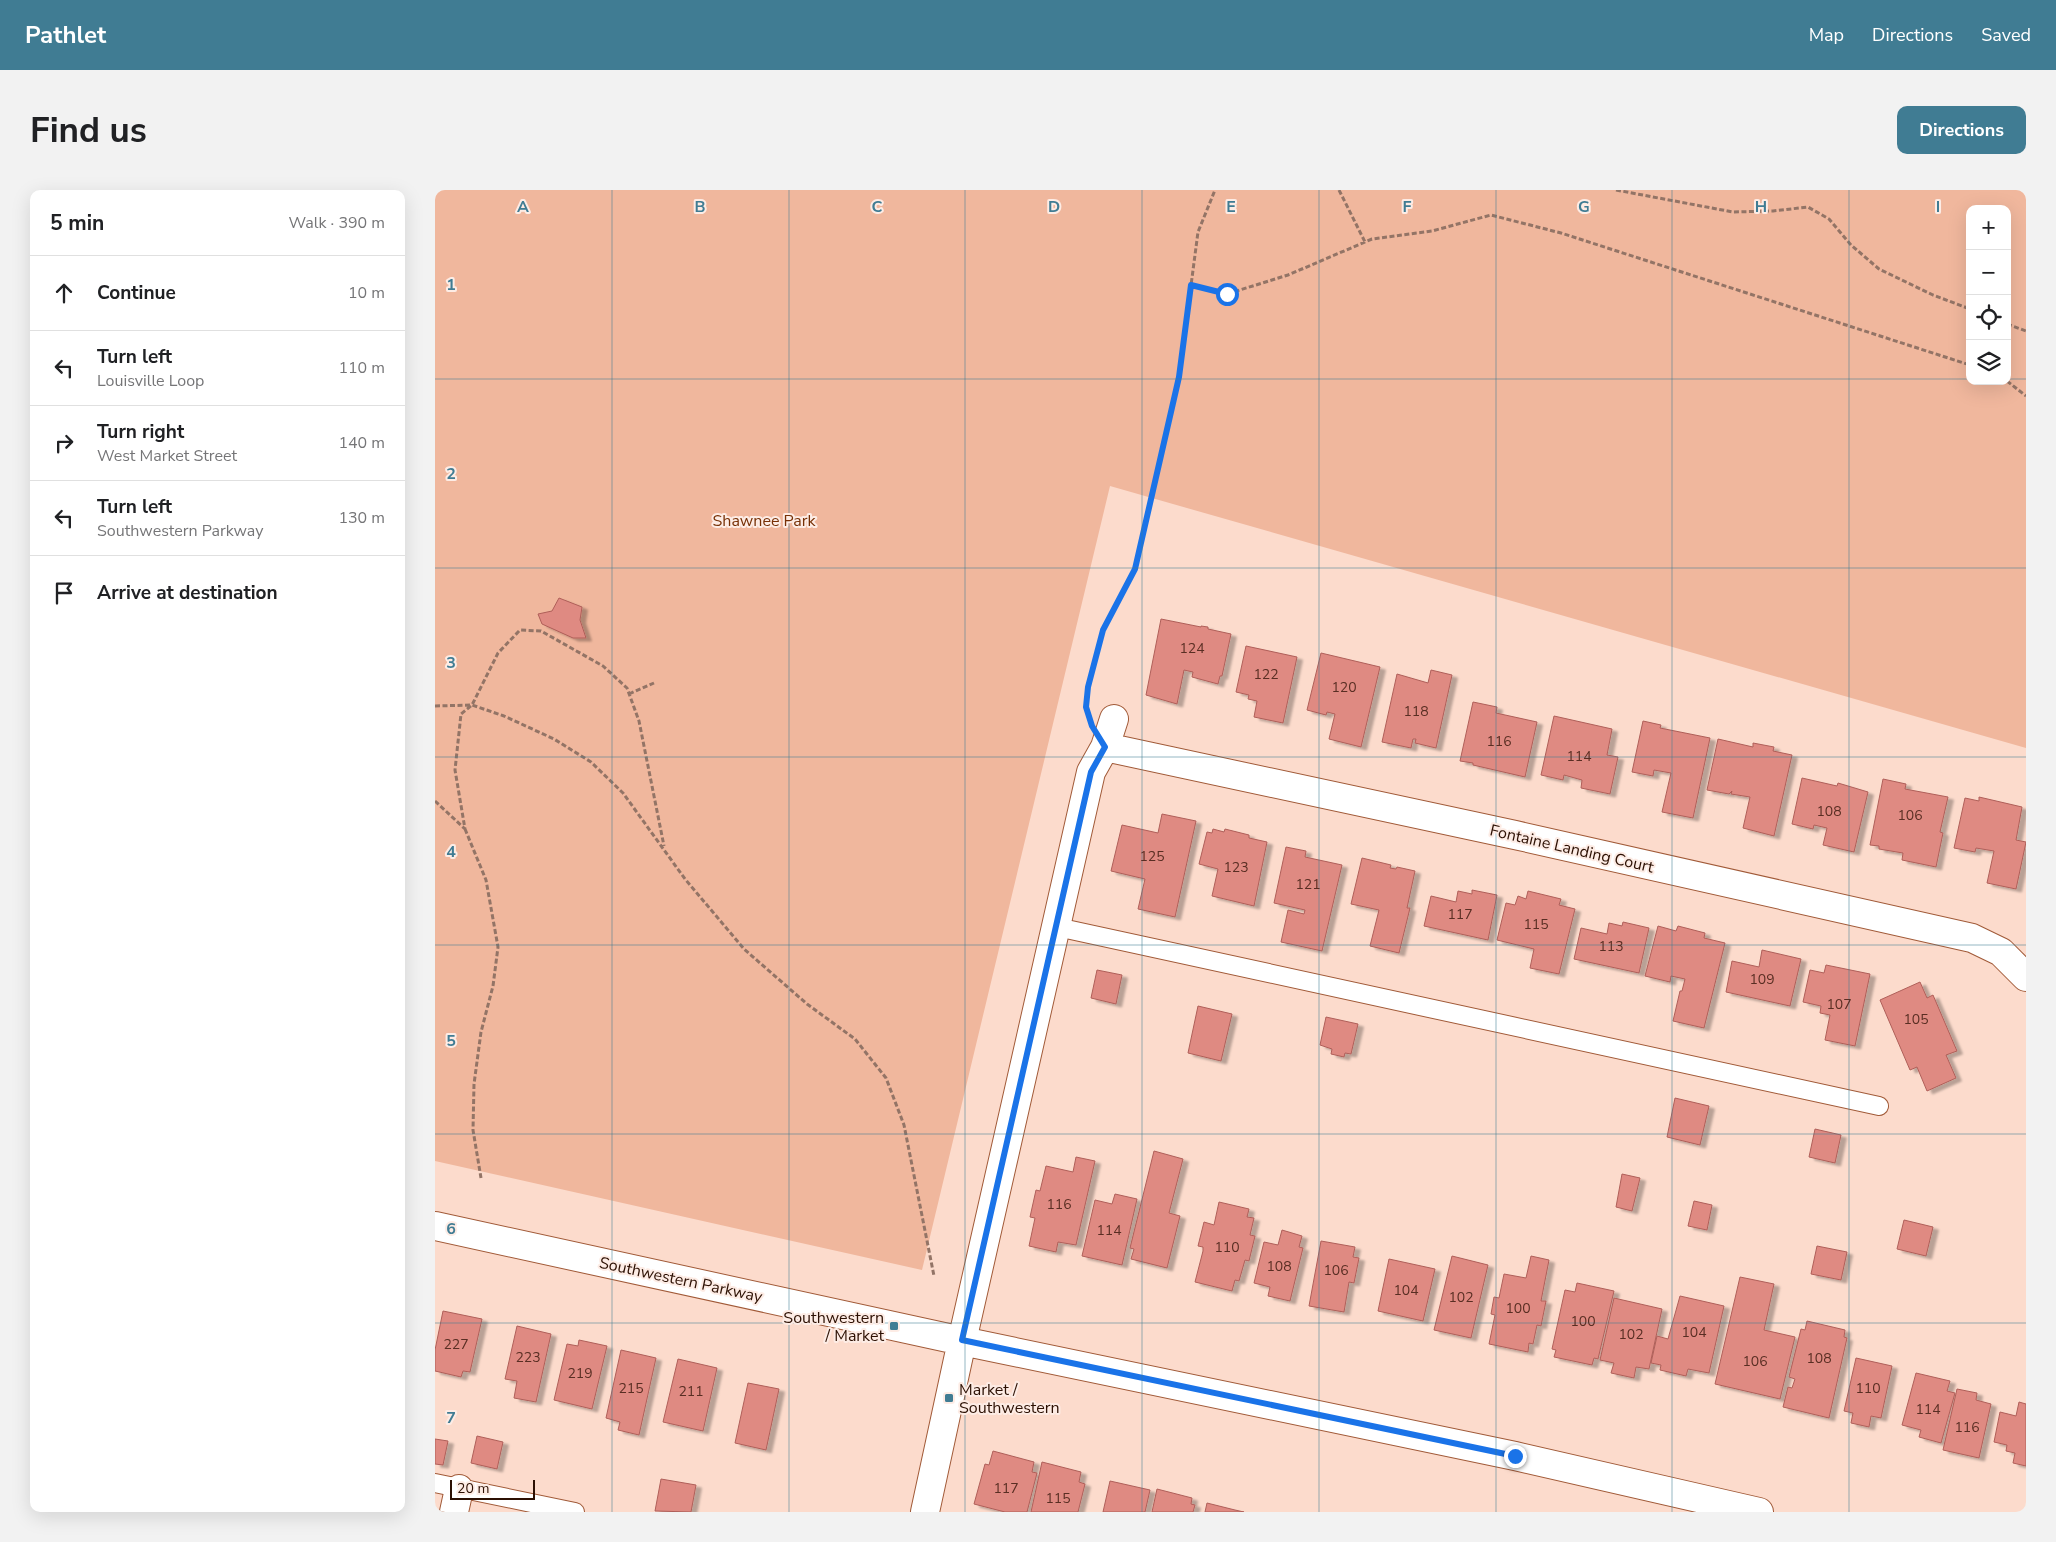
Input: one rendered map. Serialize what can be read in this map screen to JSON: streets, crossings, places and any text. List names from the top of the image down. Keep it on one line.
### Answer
{"streets":{"street":["Fontaine Landing Court","Southwestern Parkway"]},"parks":["Shawnee Park"],"places":{"transit":["Southwestern / Market","Market / Southwestern"]},"house_numbers":["124","122","120","118","116","114","108","106","125","123","121","117","115","113","109","107","105","116","114","110","108","106","104","102","100","100","104","102","227","223","108","106","219","215","110","211","114","116","117","115"],"scale_bar":"20 m","page":{"header":"Pathlet","nav":["Map","Directions","Saved"],"buttons":"Directions","title":"Find us","heading":["5 min","Walk · 390 m"],"map_buttons":["+","−"],"list":[["Continue","10 m"],["Turn left","Louisville Loop","110 m"],["Turn right","West Market Street","140 m"],["Turn left","Southwestern Parkway","130 m"],"Arrive at destination"],"scale":"20 m"},"grid":{"columns":["A","B","C","D","E","F","G","H","I"],"rows":["1","2","3","4","5","6","7"]}}
